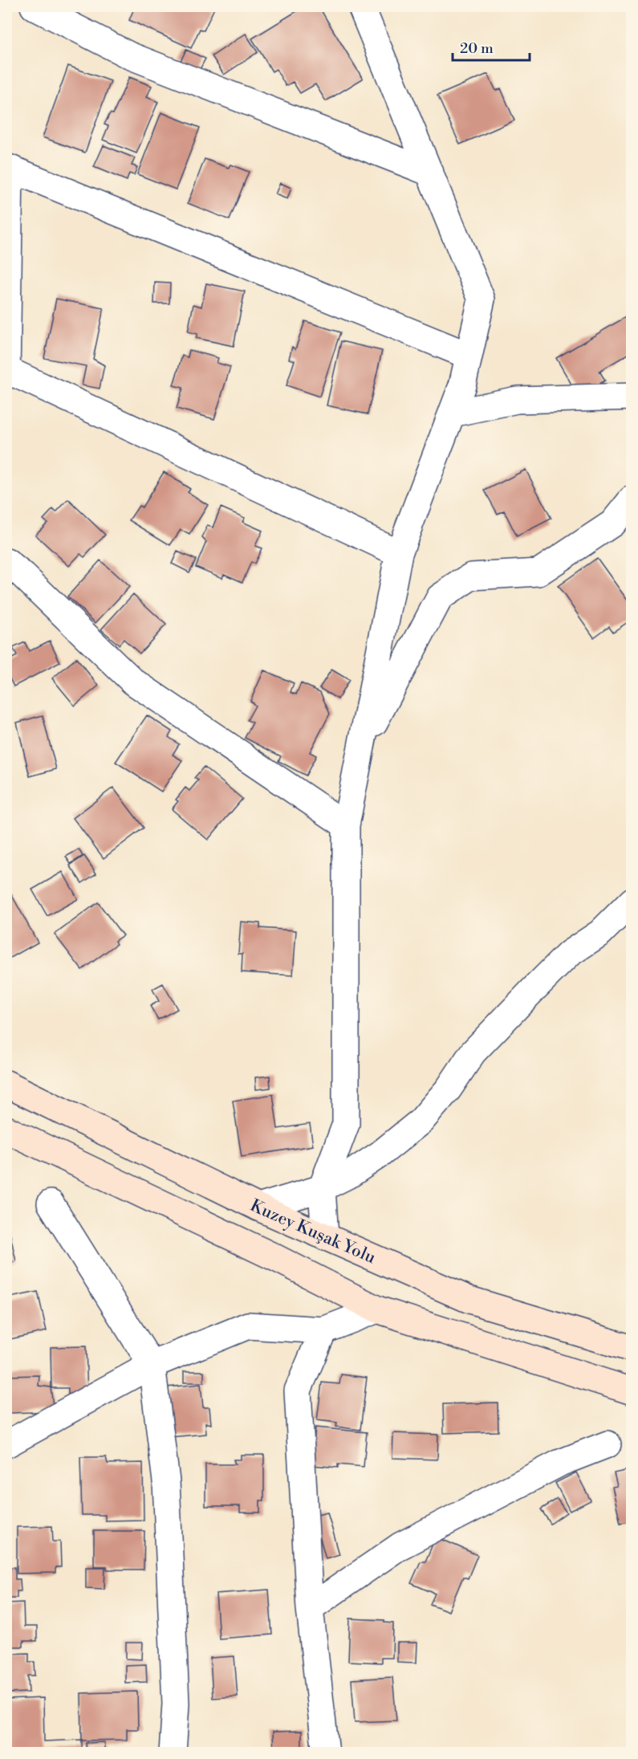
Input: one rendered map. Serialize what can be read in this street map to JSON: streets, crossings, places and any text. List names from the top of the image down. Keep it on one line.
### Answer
{"streets":{"main road":["Kuzey Kuşak Yolu"]},"scale_bar":"20 m"}
